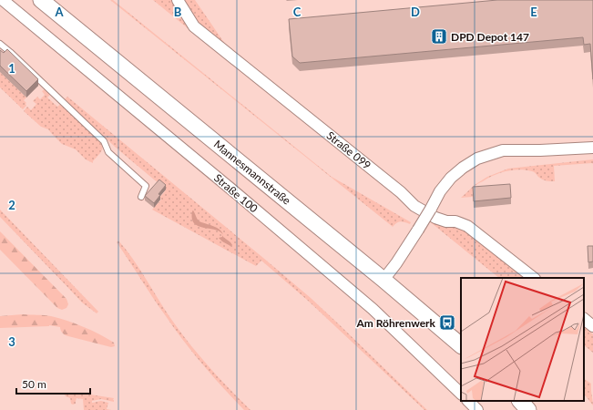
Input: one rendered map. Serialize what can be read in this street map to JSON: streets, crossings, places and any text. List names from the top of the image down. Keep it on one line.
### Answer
{"streets":{"main road":["Mannesmannstraße"],"street":["Straße 099","Straße 100"]},"places":{"building":["DPD Depot 147"],"bus stop":["Am Röhrenwerk"]},"scale_bar":"50 m","grid":{"columns":["A","B","C","D","E"],"rows":["1","2","3"]}}
